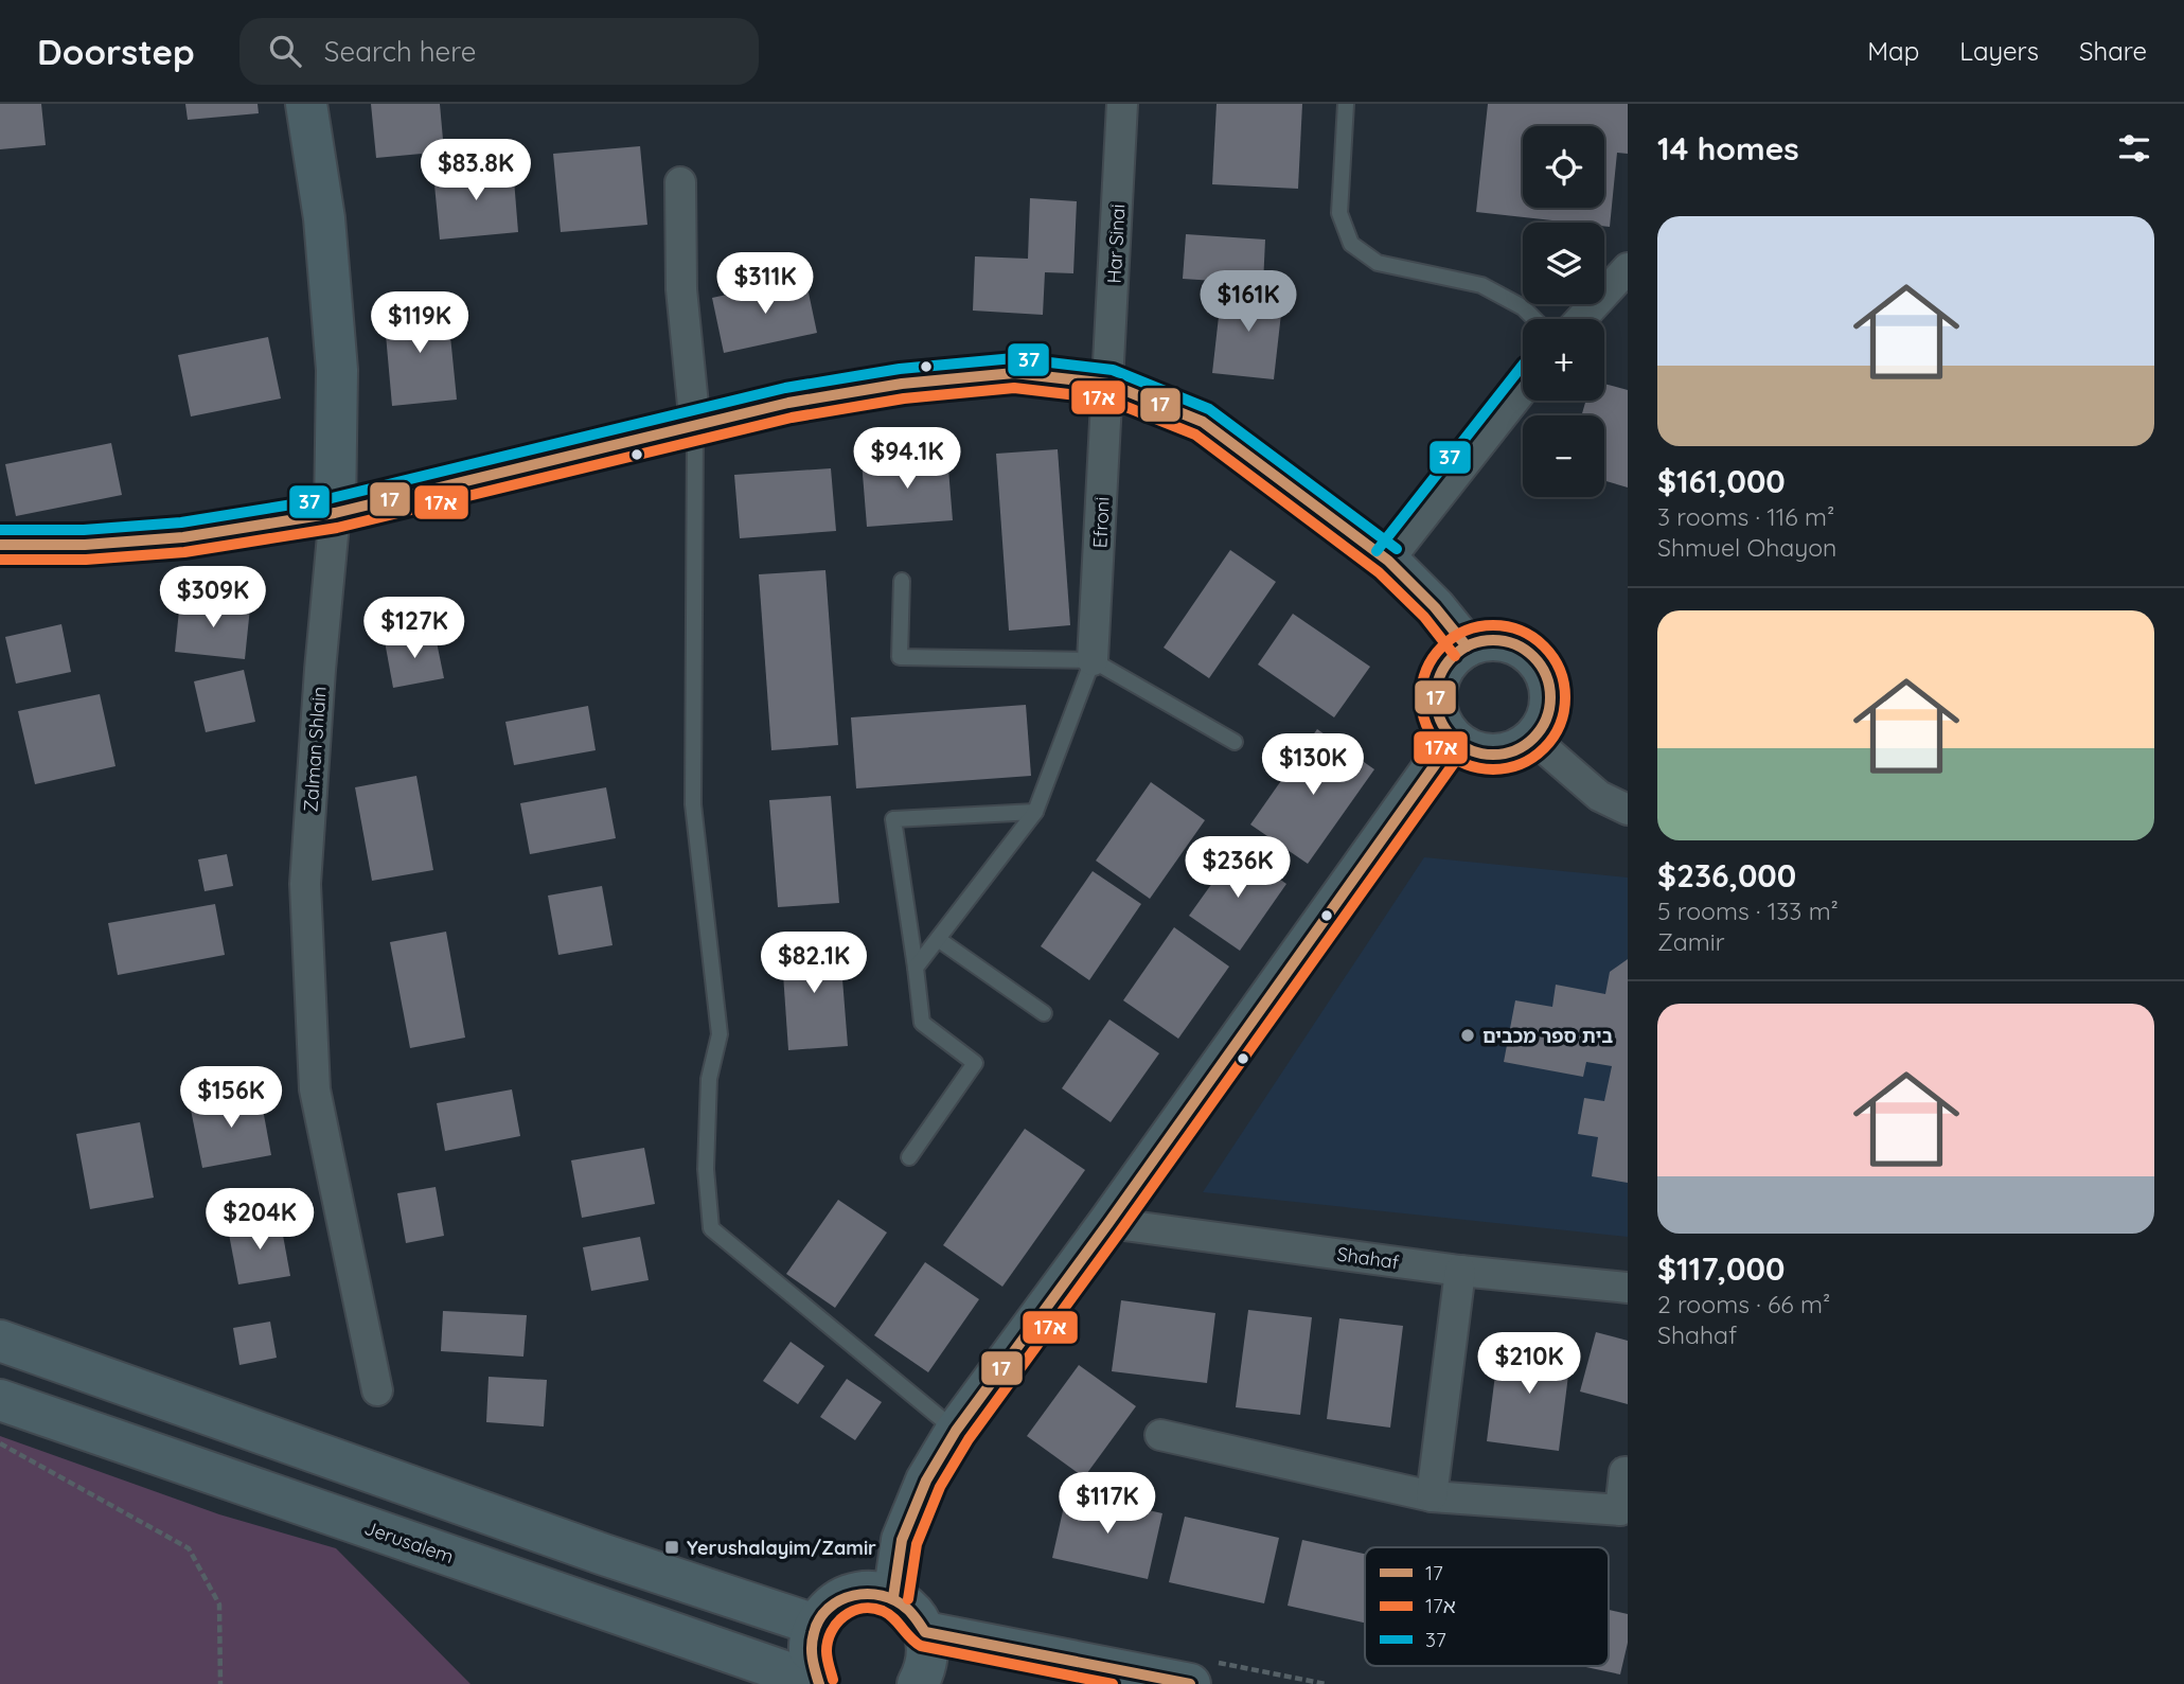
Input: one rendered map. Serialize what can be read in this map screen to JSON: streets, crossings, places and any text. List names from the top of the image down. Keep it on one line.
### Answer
{"streets":{"street":["Har Sinai","Efroni","Zalman Shlain","Shahaf","Jerusalem"]},"crossings":[["Har Sinai","Efroni"]],"places":{"other":["בית ספר מכבים"],"transit":["Yerushalayim/Zamir"]},"lines":["transit line 37","transit line 17","transit line 17א"],"legend":["17","17א","37"],"page":{"header":"Doorstep","search":"Search here","nav":["Map","Layers","Share"],"heading":"14 homes","map_buttons":["+","−"],"price":["$83.8K","$311K","$161K","$119K","$94.1K","$309K","$127K","$130K","$236K","$82.1K","$156K","$204K","$210K","$117K"],"list":[{"name":"$161,000","note":"3 rooms · 116 m² · Shmuel Ohayon"},{"name":"$236,000","note":"5 rooms · 133 m² · Zamir"},{"name":"$117,000","note":"2 rooms · 66 m² · Shahaf"}]}}
